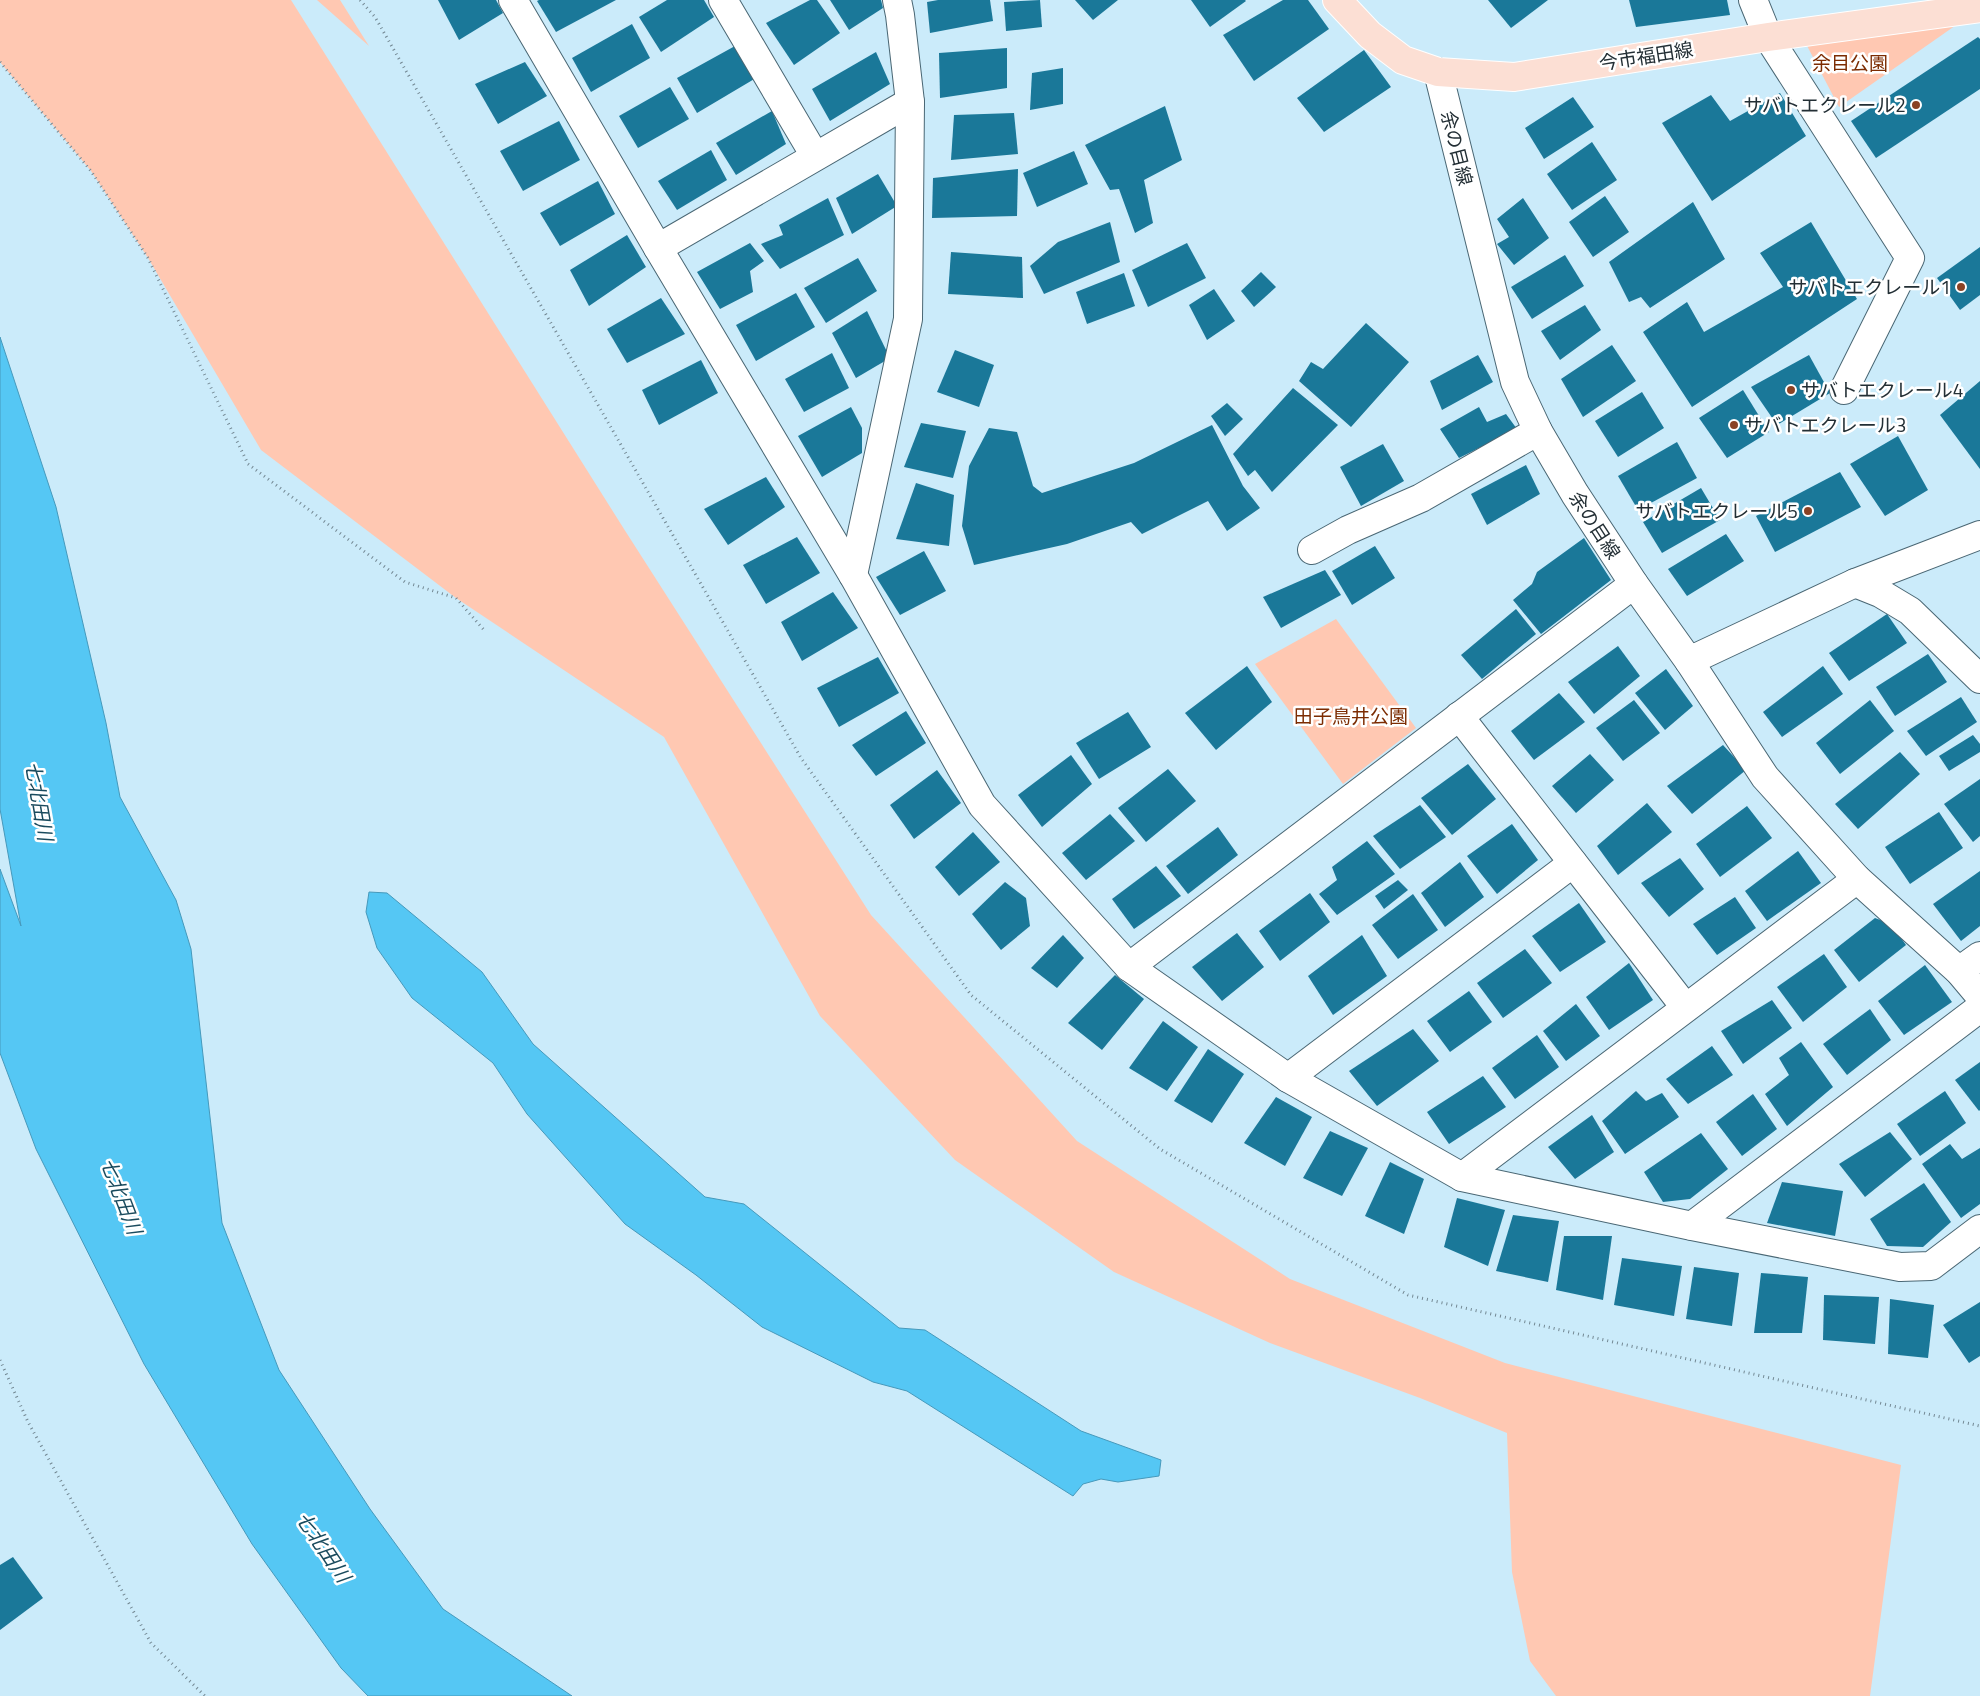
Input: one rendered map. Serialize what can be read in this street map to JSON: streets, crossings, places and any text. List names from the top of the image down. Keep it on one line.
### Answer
{"streets":{"main road":["今市福田線"],"street":["余の目線"]},"crossings":[["今市福田線","余の目線"]],"water":["七北田川"],"parks":["余目公園","田子鳥井公園"],"places":["サバトエクレール2","サバトエクレール1","サバトエクレール4","サバトエクレール3","サバトエクレール5"]}
